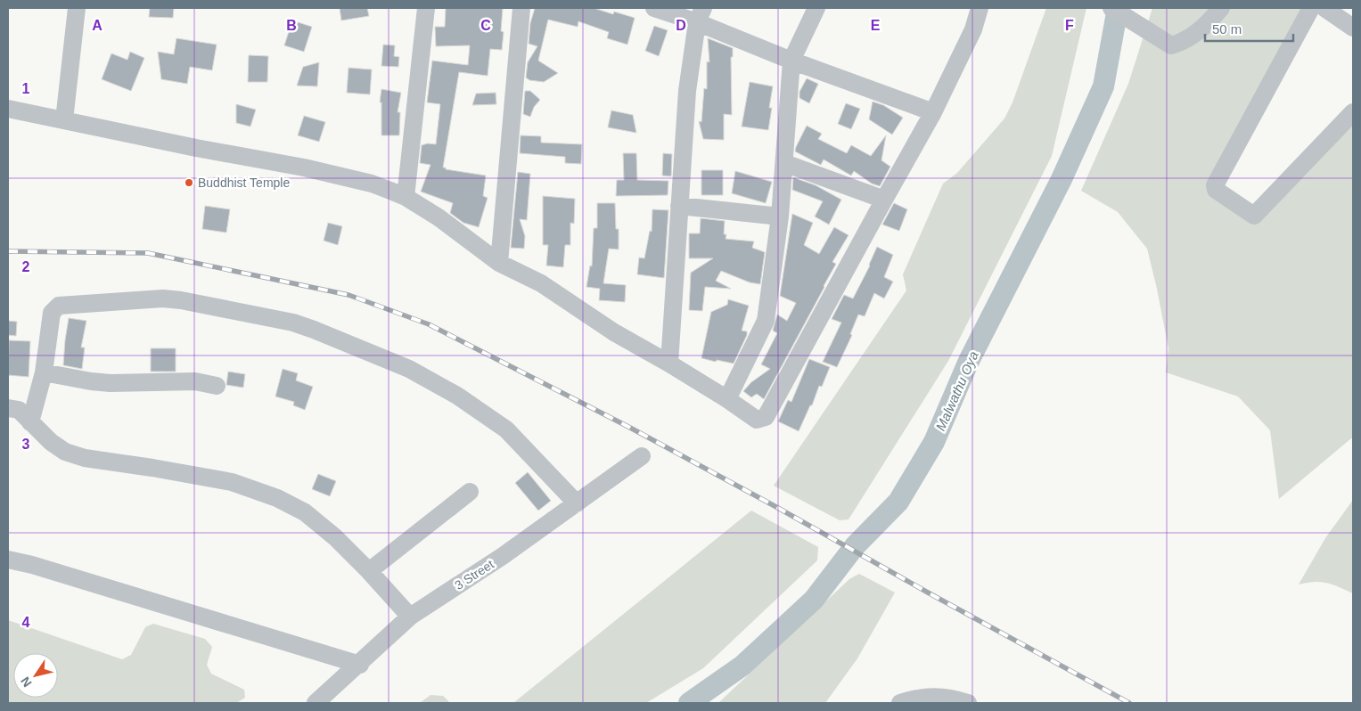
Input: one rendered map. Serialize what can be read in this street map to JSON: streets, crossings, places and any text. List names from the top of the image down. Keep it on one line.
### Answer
{"streets":{"street":["3 Street"]},"water":["Malwathu Oya"],"places":["Buddhist Temple"],"scale_bar":"50 m","north":"bottom left","grid":{"columns":["A","B","C","D","E","F"],"rows":["1","2","3","4"]}}
